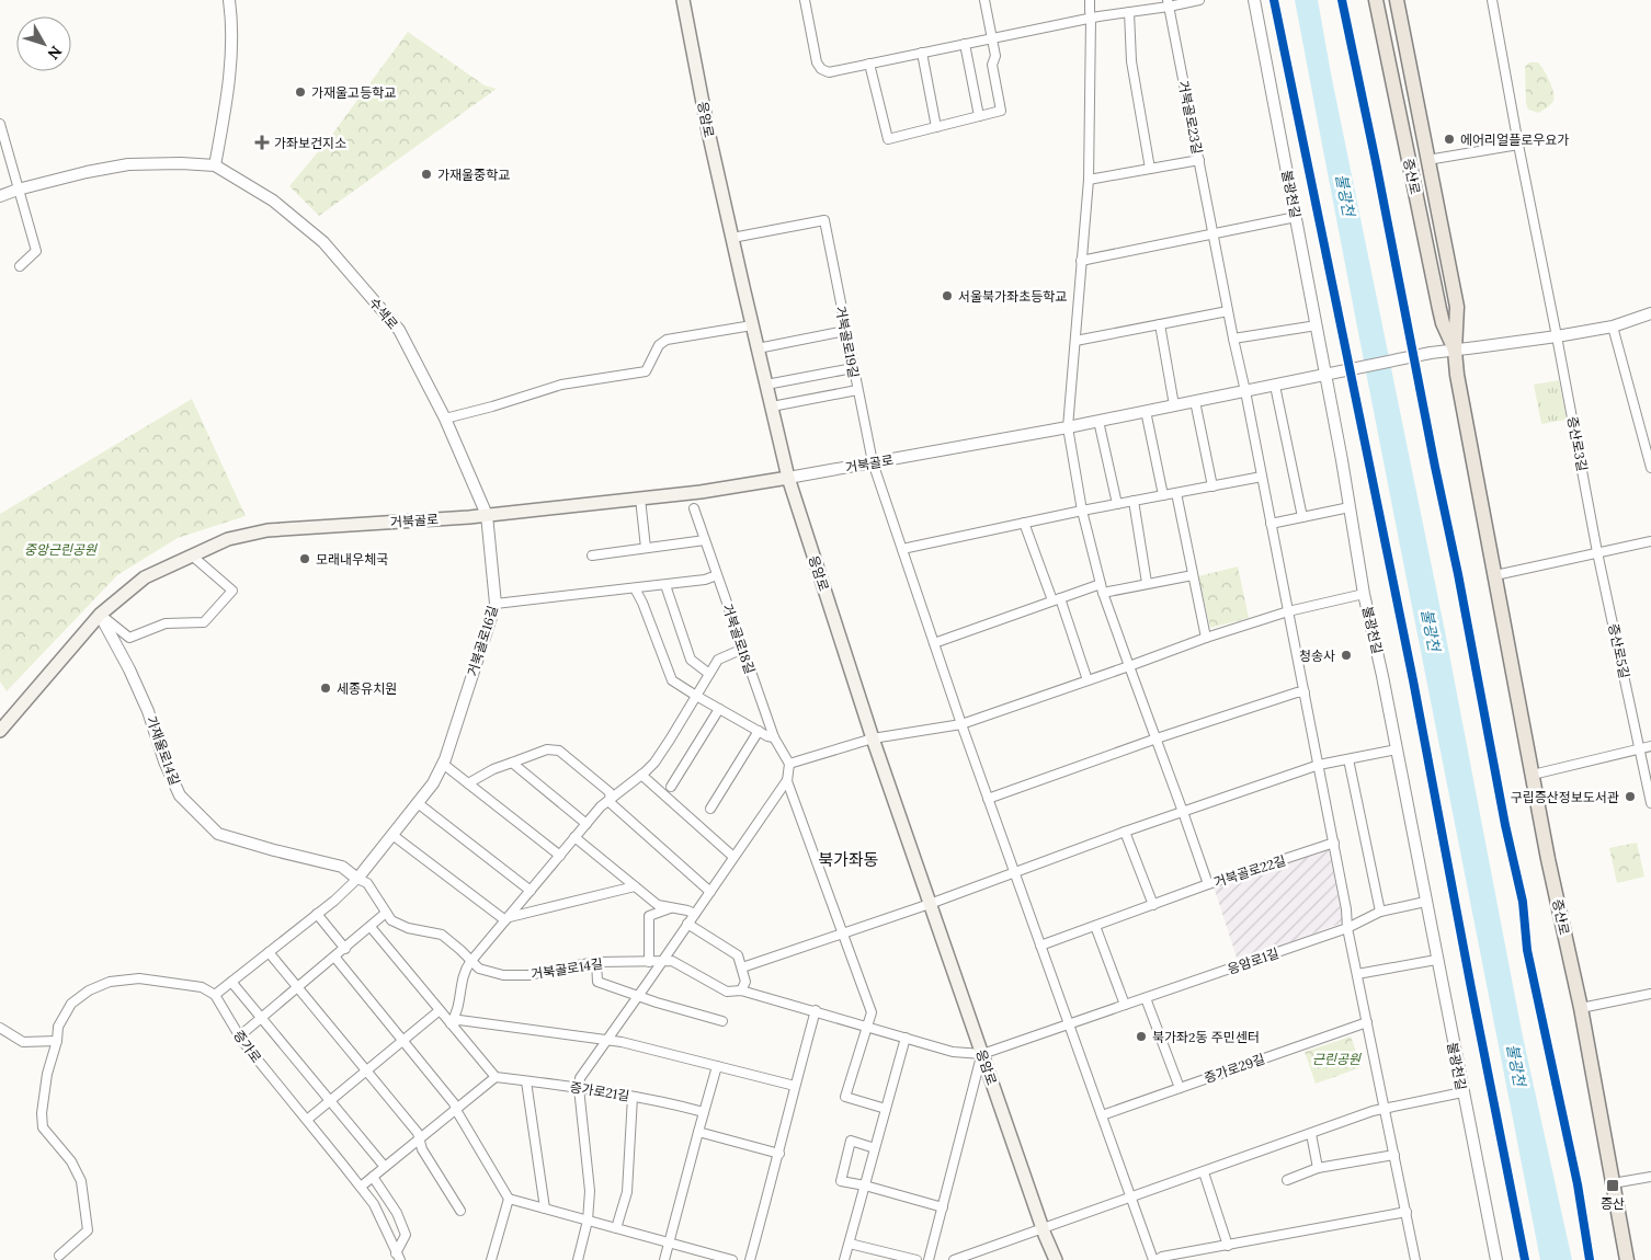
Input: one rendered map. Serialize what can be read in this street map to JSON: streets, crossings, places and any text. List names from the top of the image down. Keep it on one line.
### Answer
{"streets":{"main road":["응암로","증산로","거북골로"],"street":["거북골로23길","불광천길","수색로","거북골로19길","증산로3길","거북골로18길","거북골로16길","증산로5길","가재울로14길","거북골로22길","응암로1길","거북골로14길","증가로","증가로29길","증가로21길"]},"crossings":[["거북골로23길","거북골로"],["거북골로23길","거북골로22길"],["거북골로23길","응암로1길"],["거북골로23길","증가로29길"],["응암로","거북골로19길"],["응암로","거북골로"],["응암로","응암로1길"],["응암로","거북골로14길"],["증산로","거북골로"],["불광천길","거북골로"],["불광천길","응암로1길"],["수색로","거북골로"],["수색로","거북골로16길"],["거북골로19길","거북골로"],["거북골로19길","응암로1길"],["증산로3길","증산로5길"],["거북골로","거북골로16길"],["거북골로","가재울로14길"],["거북골로","거북골로22길"],["거북골로16길","가재울로14길"],["거북골로16길","거북골로14길"],["가재울로14길","거북골로14길"],["응암로1길","거북골로14길"]],"districts":["북가좌동"],"water":["불광천"],"parks":["중앙근린공원","근린공원"],"places":{"other":["가재울고등학교","에어리얼플로우요가","가재울중학교","서울북가좌초등학교","모래내우체국","청송사","세종유치원","구립증산정보도서관","북가좌2동 주민센터"],"health":["가좌보건지소"],"transit":["증산"]},"north":"bottom right"}
